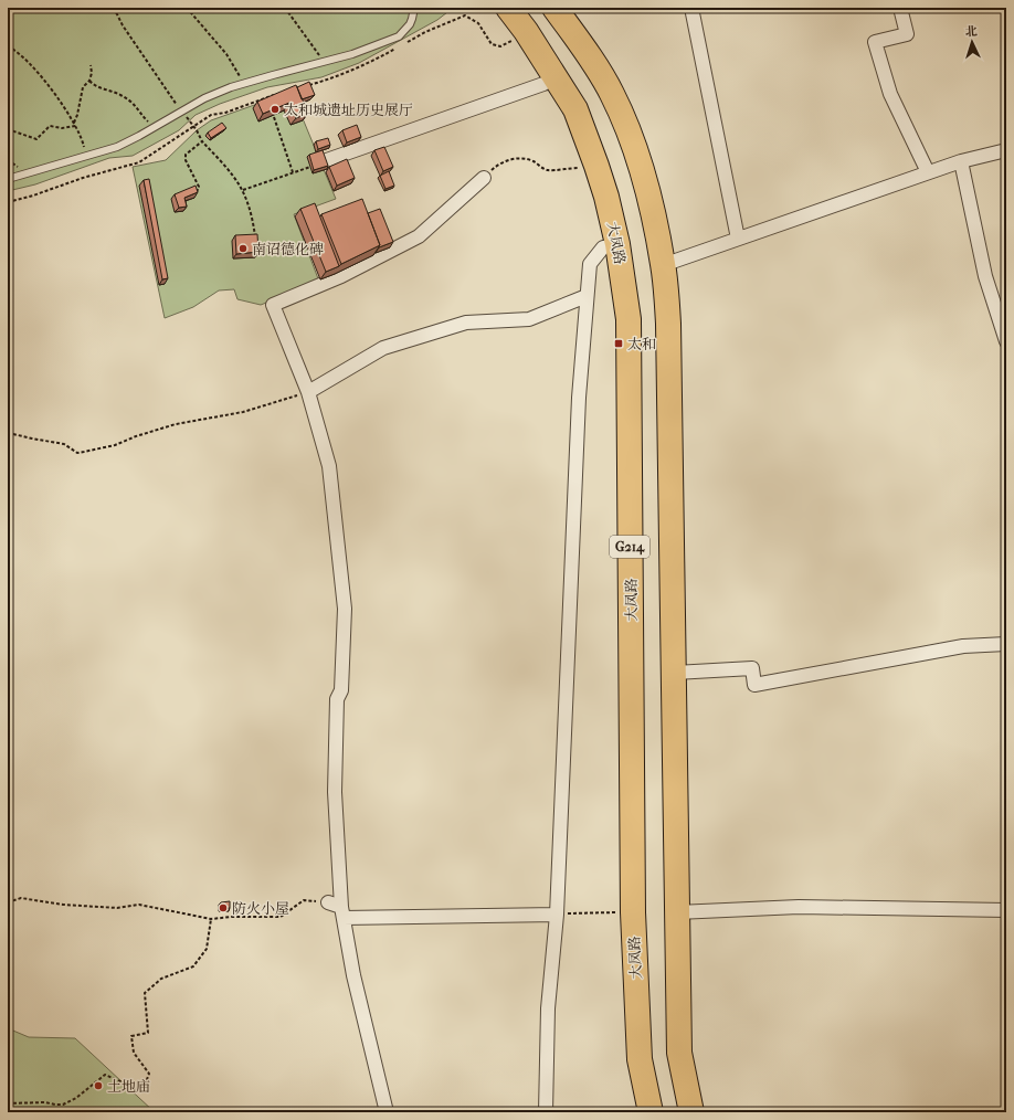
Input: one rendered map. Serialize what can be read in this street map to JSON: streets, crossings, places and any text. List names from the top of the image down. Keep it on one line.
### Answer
{"streets":{"highway":["大凤路","G214"]},"places":{"other":["太和城遗址历史展厅","南诏德化碑","防火小屋","土地庙"],"transit":["太和"]},"north":"top"}
